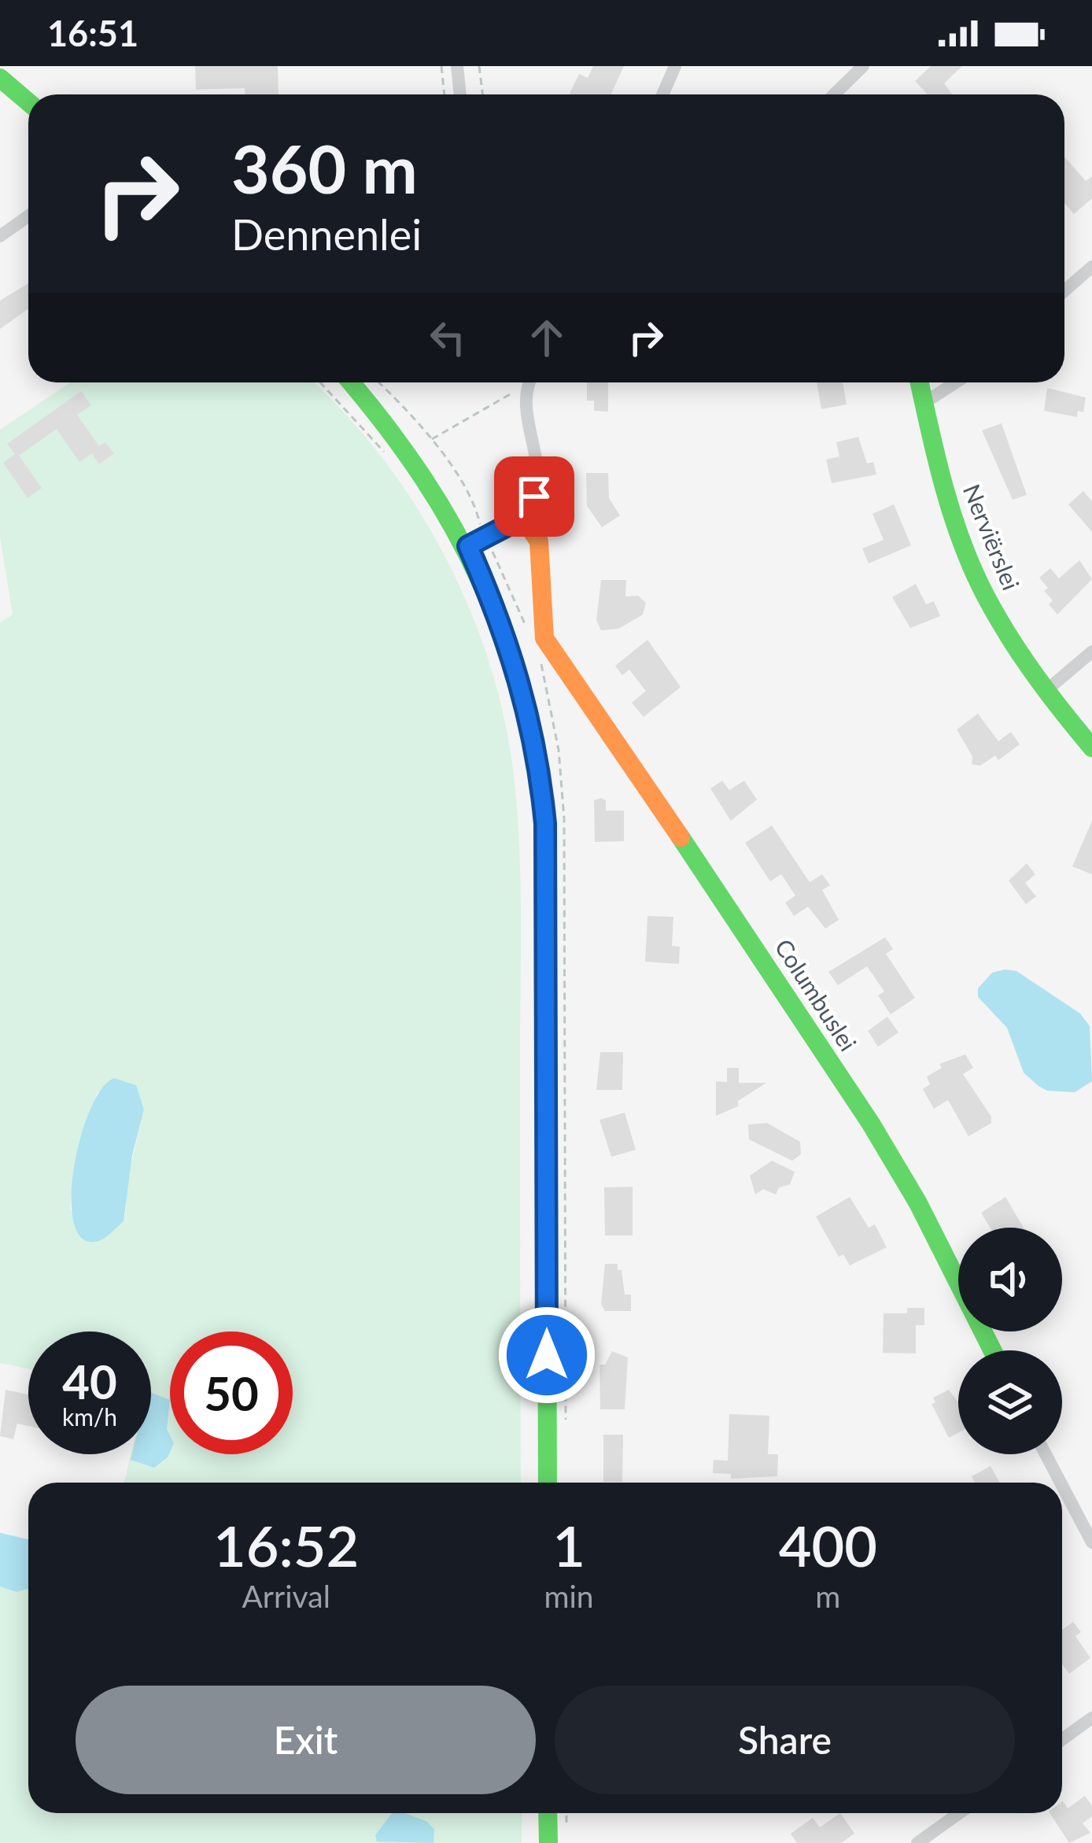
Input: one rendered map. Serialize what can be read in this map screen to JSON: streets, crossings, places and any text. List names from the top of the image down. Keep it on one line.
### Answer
{"streets":{"street":["Nerviërslei","Columbuslei"]},"page":{"status":"16:51","turn":["360 m","Dennenlei"],"speed":"40 km/h","limit":"50","eta":["16:52","Arrival","1","min","400","m"],"buttons":["Exit","Share"]}}
